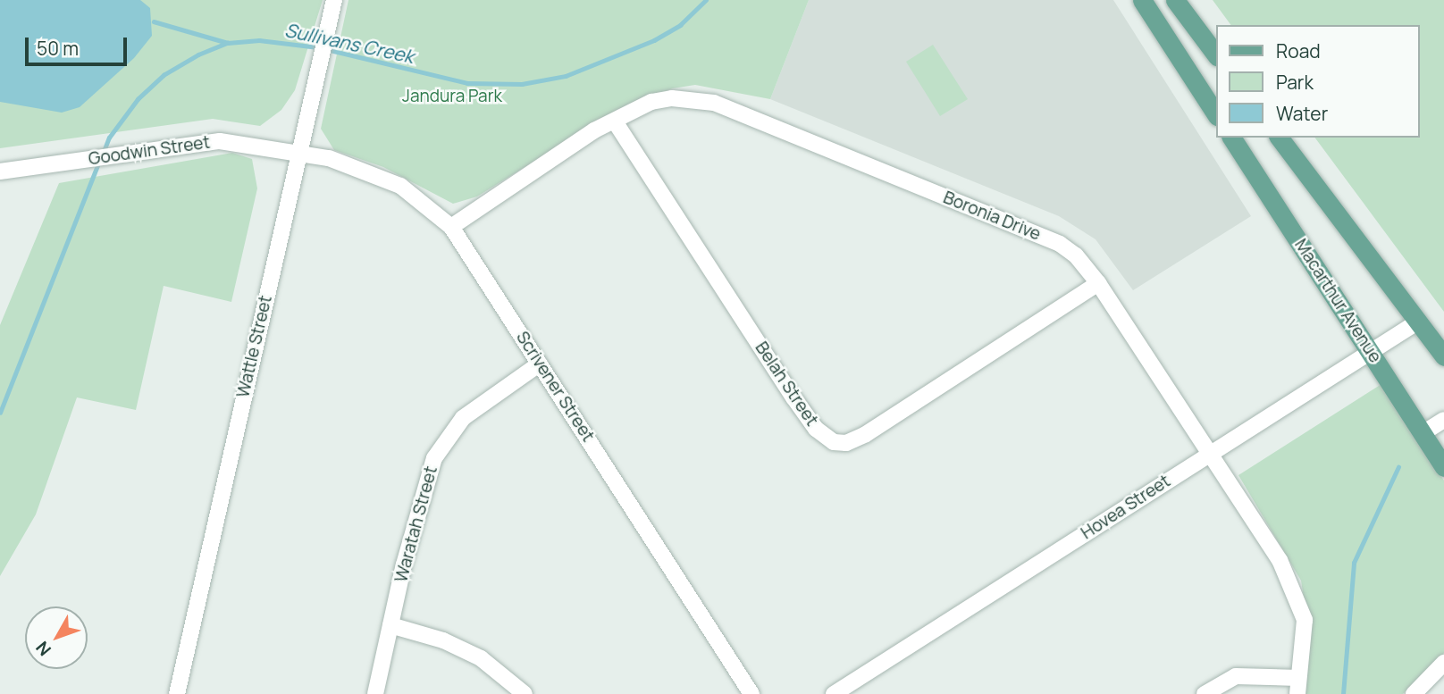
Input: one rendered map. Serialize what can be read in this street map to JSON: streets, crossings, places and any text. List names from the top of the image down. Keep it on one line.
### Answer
{"streets":{"main road":["Macarthur Avenue"],"street":["Goodwin Street","Boronia Drive","Wattle Street","Belah Street","Scrivener Street","Hovea Street","Waratah Street"]},"crossings":[["Goodwin Street","Wattle Street"],["Goodwin Street","Scrivener Street"],["Boronia Drive","Belah Street"],["Boronia Drive","Scrivener Street"],["Boronia Drive","Hovea Street"],["Macarthur Avenue","Hovea Street"],["Wattle Street","Scrivener Street"],["Scrivener Street","Waratah Street"]],"water":["Sullivans Creek"],"parks":["Jandura Park"],"legend":["Road","Park","Water"],"scale_bar":"50 m","north":"bottom left"}
